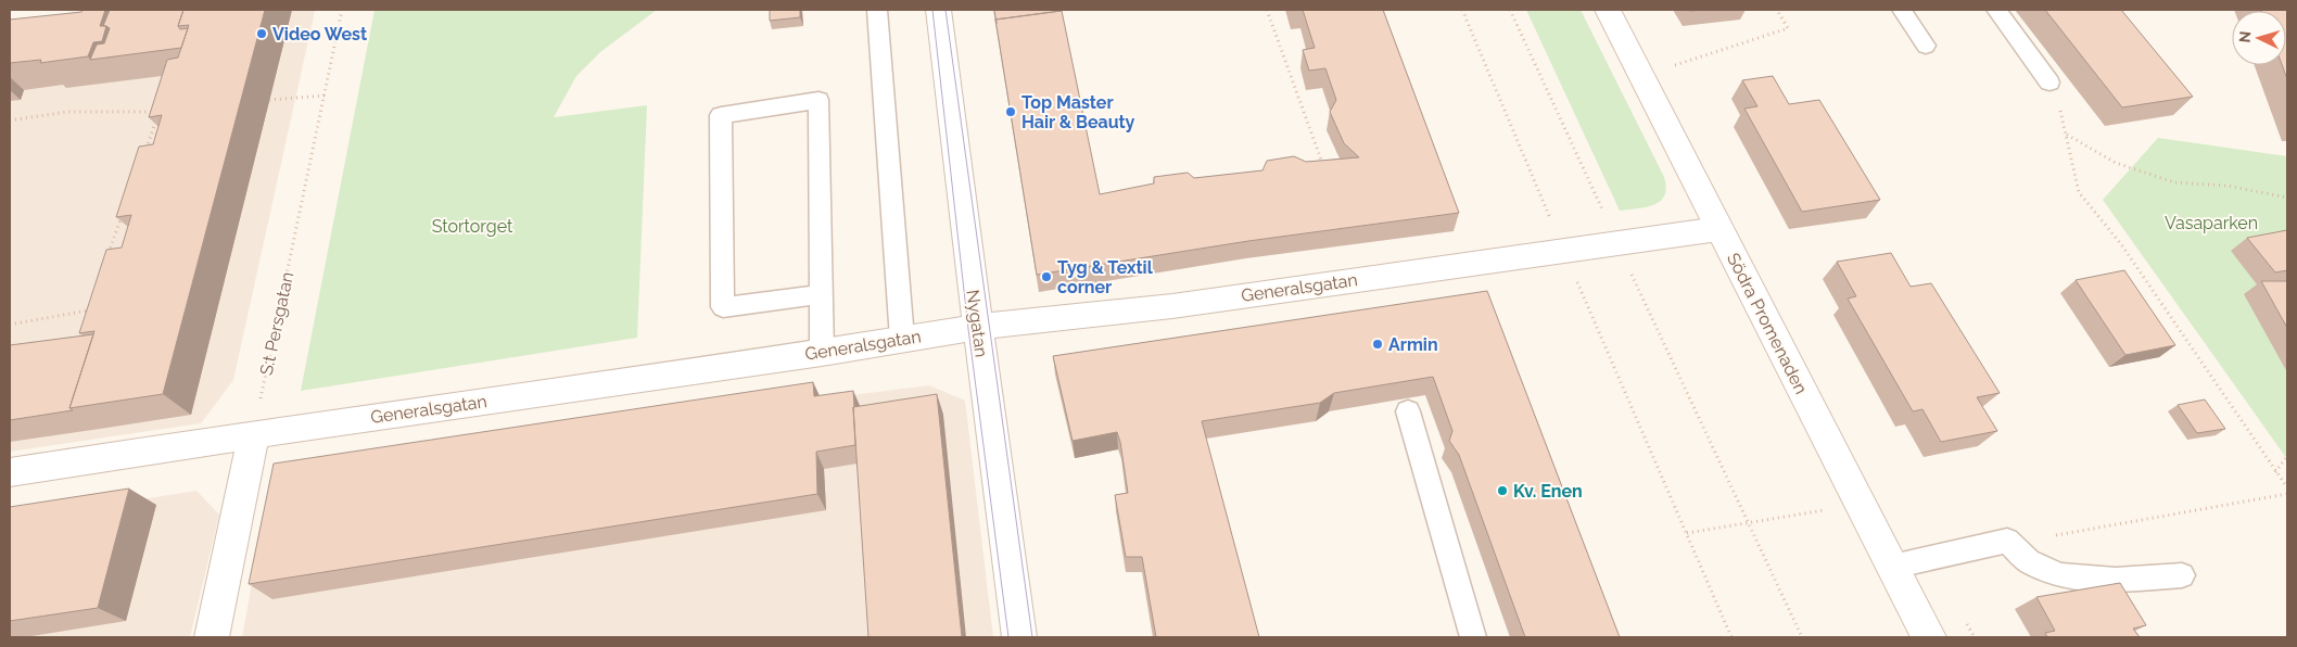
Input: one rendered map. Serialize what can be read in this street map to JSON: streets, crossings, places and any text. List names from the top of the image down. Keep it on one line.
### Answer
{"streets":{"street":["Generalsgatan","Nygatan","Södra Promenaden"],"path":["S:t Persgatan"]},"crossings":[["Generalsgatan","S:t Persgatan"],["Generalsgatan","Nygatan"],["Generalsgatan","Södra Promenaden"]],"parks":["Vasaparken","Stortorget"],"places":["Video West","Top Master Hair & Beauty","Tyg & Textil corner","Armin","Kv. Enen"],"north":"left"}
